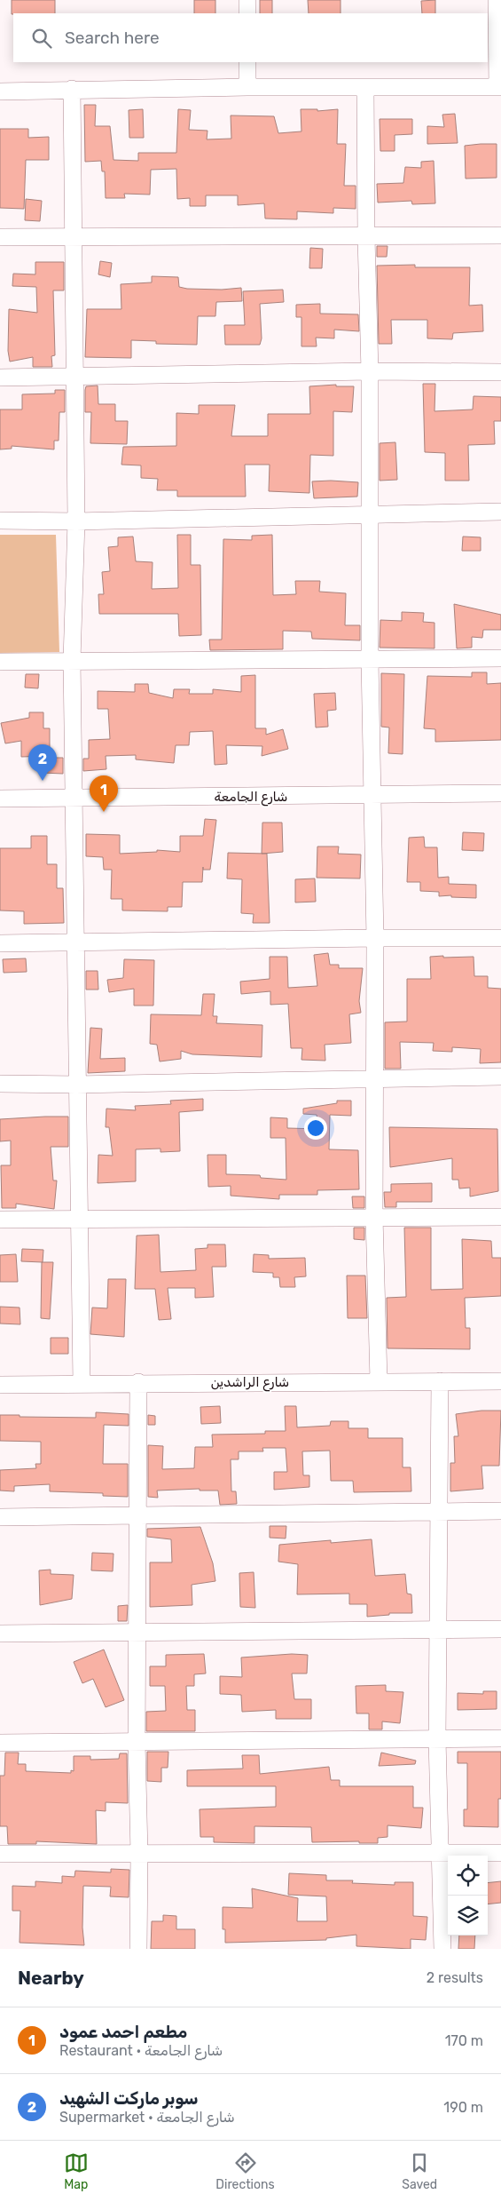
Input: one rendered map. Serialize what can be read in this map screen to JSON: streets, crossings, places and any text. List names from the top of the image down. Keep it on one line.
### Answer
{"streets":{"street":["شارع الجامعة","شارع الراشدين"]},"page":{"search":"Search here","pins":["2","1"],"heading":["Nearby","2 results"],"list":[{"mark":"1","name":"مطعم احمد عمود","note":"Restaurant · شارع الجامعة","value":"170 m"},{"mark":"2","name":"سوبر ماركت الشهيد","note":"Supermarket · شارع الجامعة","value":"190 m"}],"nav":["Map","Directions","Saved"]}}
